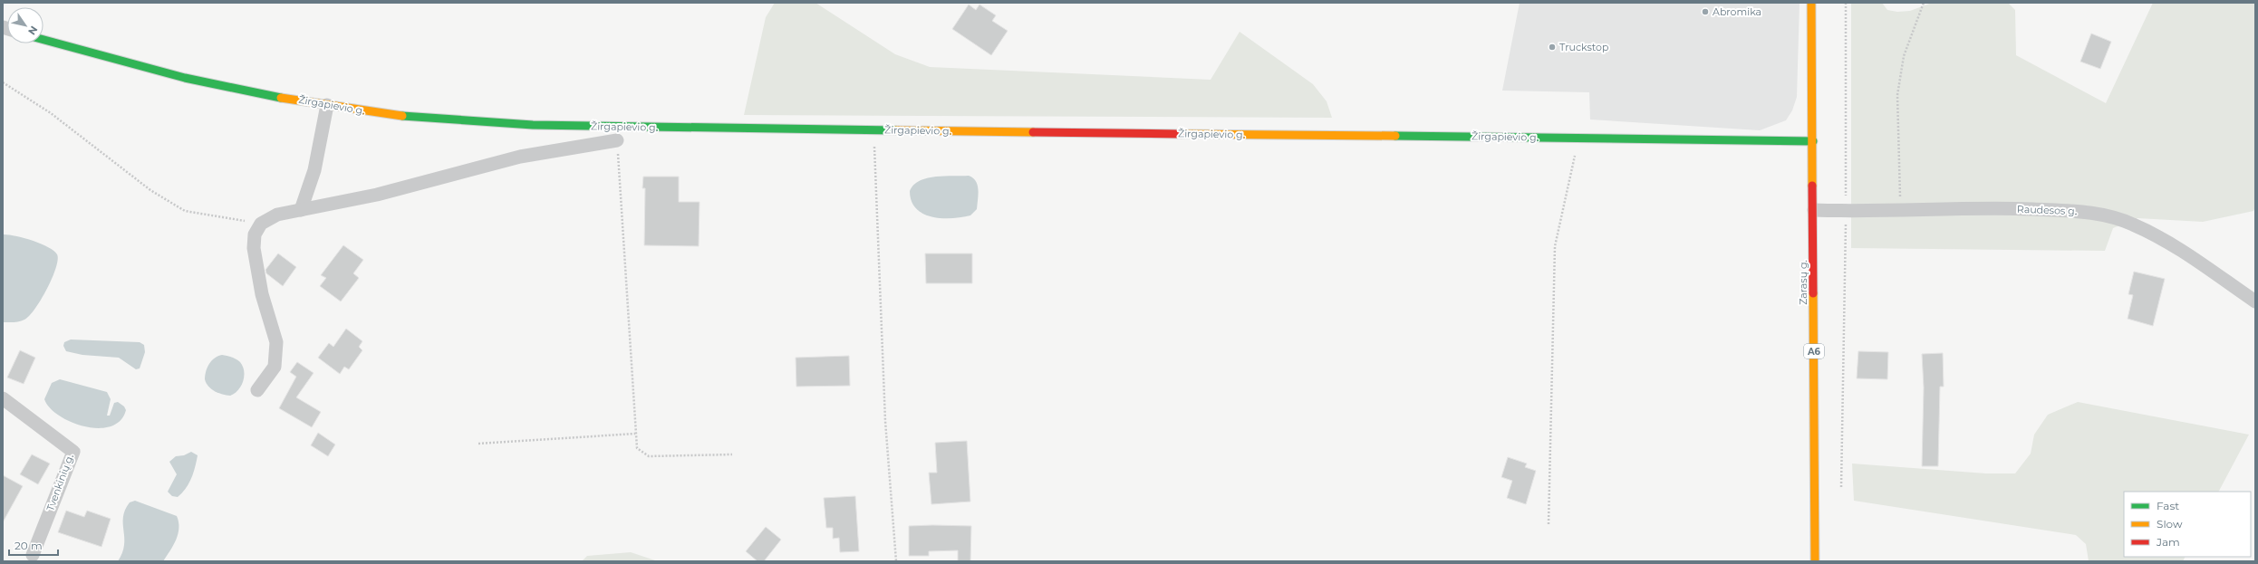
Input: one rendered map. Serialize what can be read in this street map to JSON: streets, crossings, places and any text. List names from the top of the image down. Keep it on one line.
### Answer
{"streets":{"main road":["Žirgapievio g.","Zarasų g.","A6"],"street":["Raudesos g.","Tvenkinių g."]},"crossings":[["Žirgapievio g.","Zarasų g."],["Raudesos g.","Zarasų g."]],"places":["Abromika","Truckstop"],"legend":["Fast","Slow","Jam"],"scale_bar":"20 m","north":"bottom right"}
